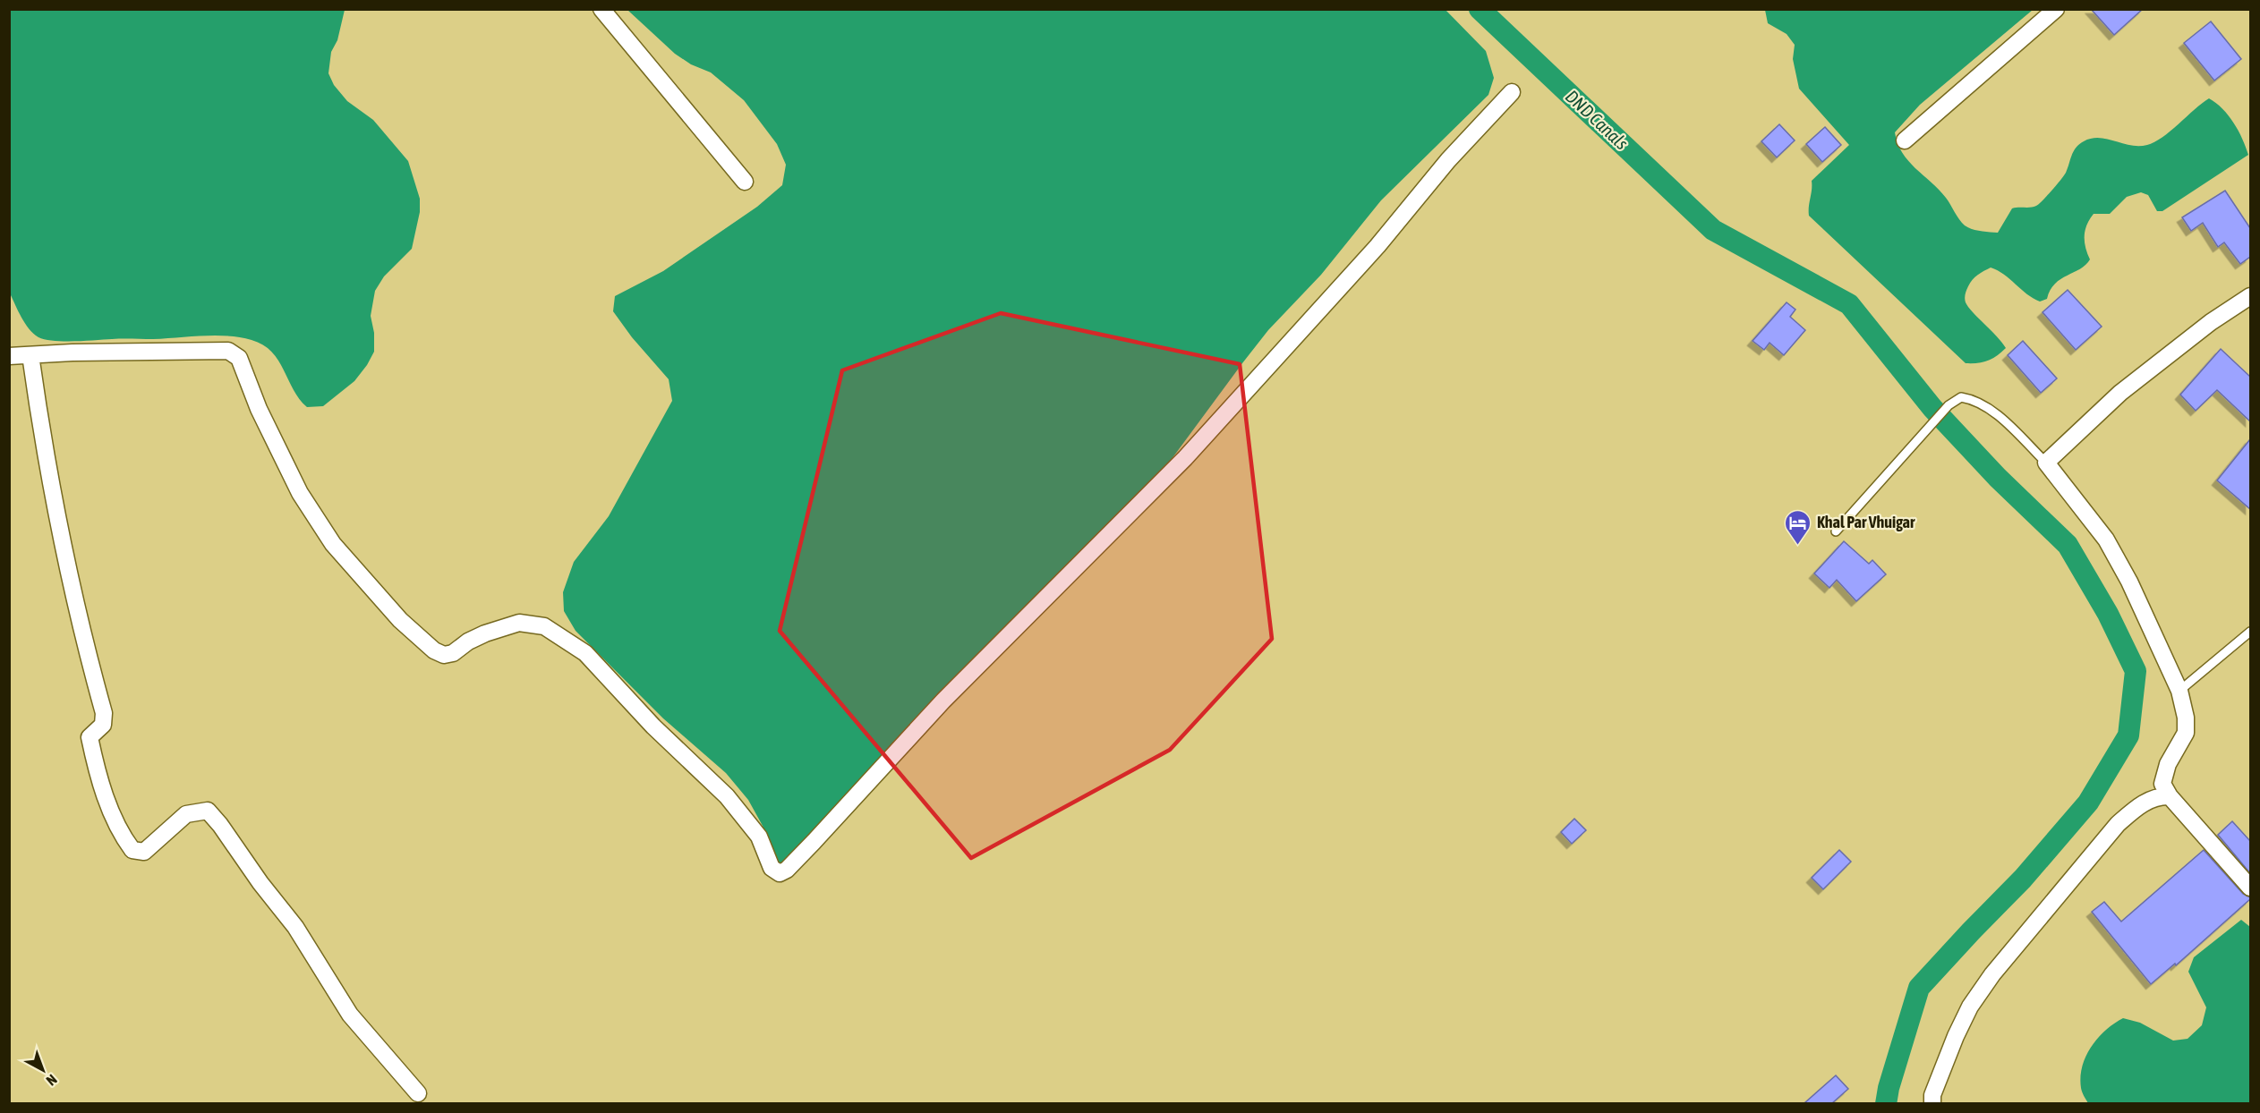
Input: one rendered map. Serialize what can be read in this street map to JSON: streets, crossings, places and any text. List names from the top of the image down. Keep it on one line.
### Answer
{"water":["DND Canals"],"places":{"hotel":["Khal Par Vhuigar"]},"north":"bottom right"}
